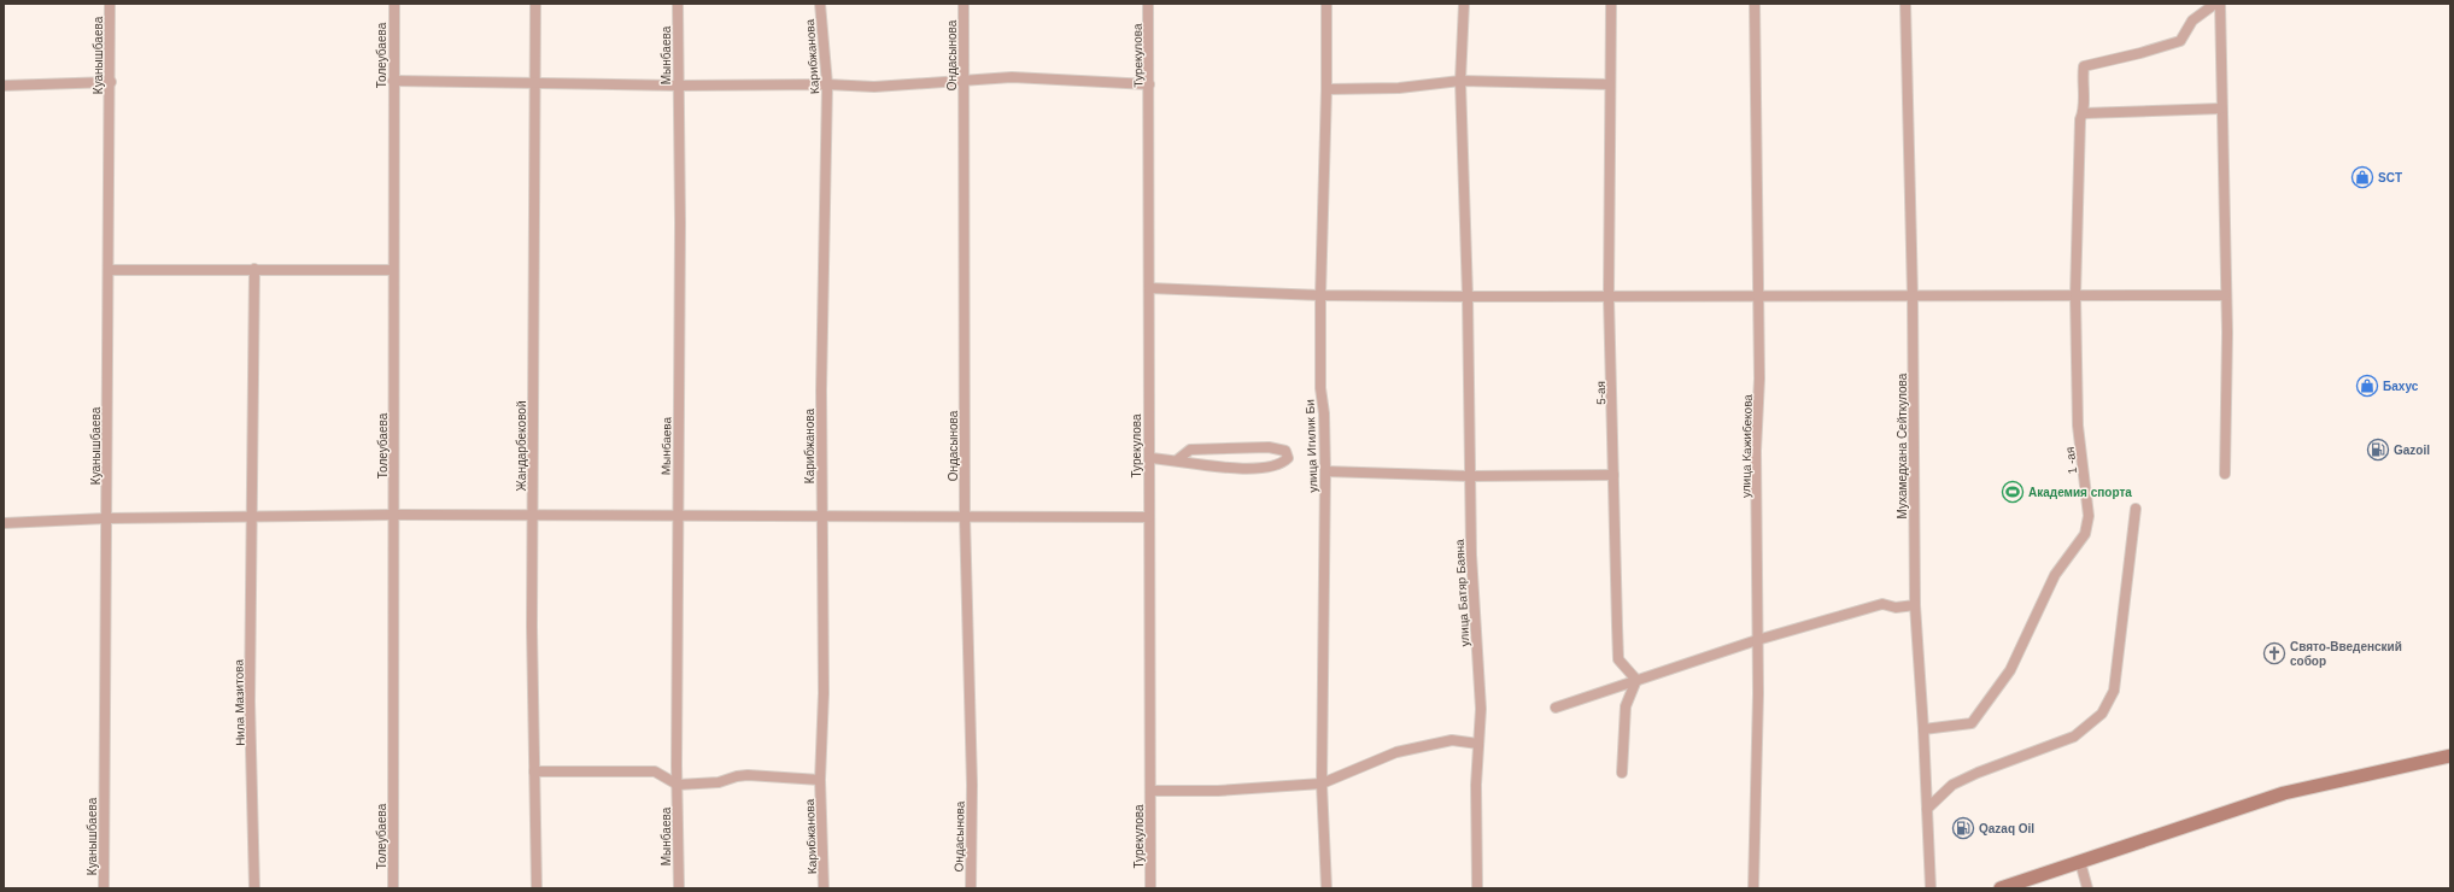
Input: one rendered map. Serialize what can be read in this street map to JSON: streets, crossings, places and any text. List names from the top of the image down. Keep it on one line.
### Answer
{"streets":{"street":["Куанышбаева","Толеубаева","Мынбаева","Ондасынова","Турекулова","Карибжанова","5-ая","Жандарбековой","улица Игилик Би","улица Кажибекова","Мухамедхана Сейткулова","1 -ая","улица Батяр Баяна","Нила Мазитова"]},"crossings":[["Мухамедхана Сейткулова","1 -ая"]],"places":{"shop":["SCT","Бахус"],"fuel station":["Gazoil","Qazaq Oil"],"sports":["Академия спорта"],"church":["Свято-Введенский собор"]}}
